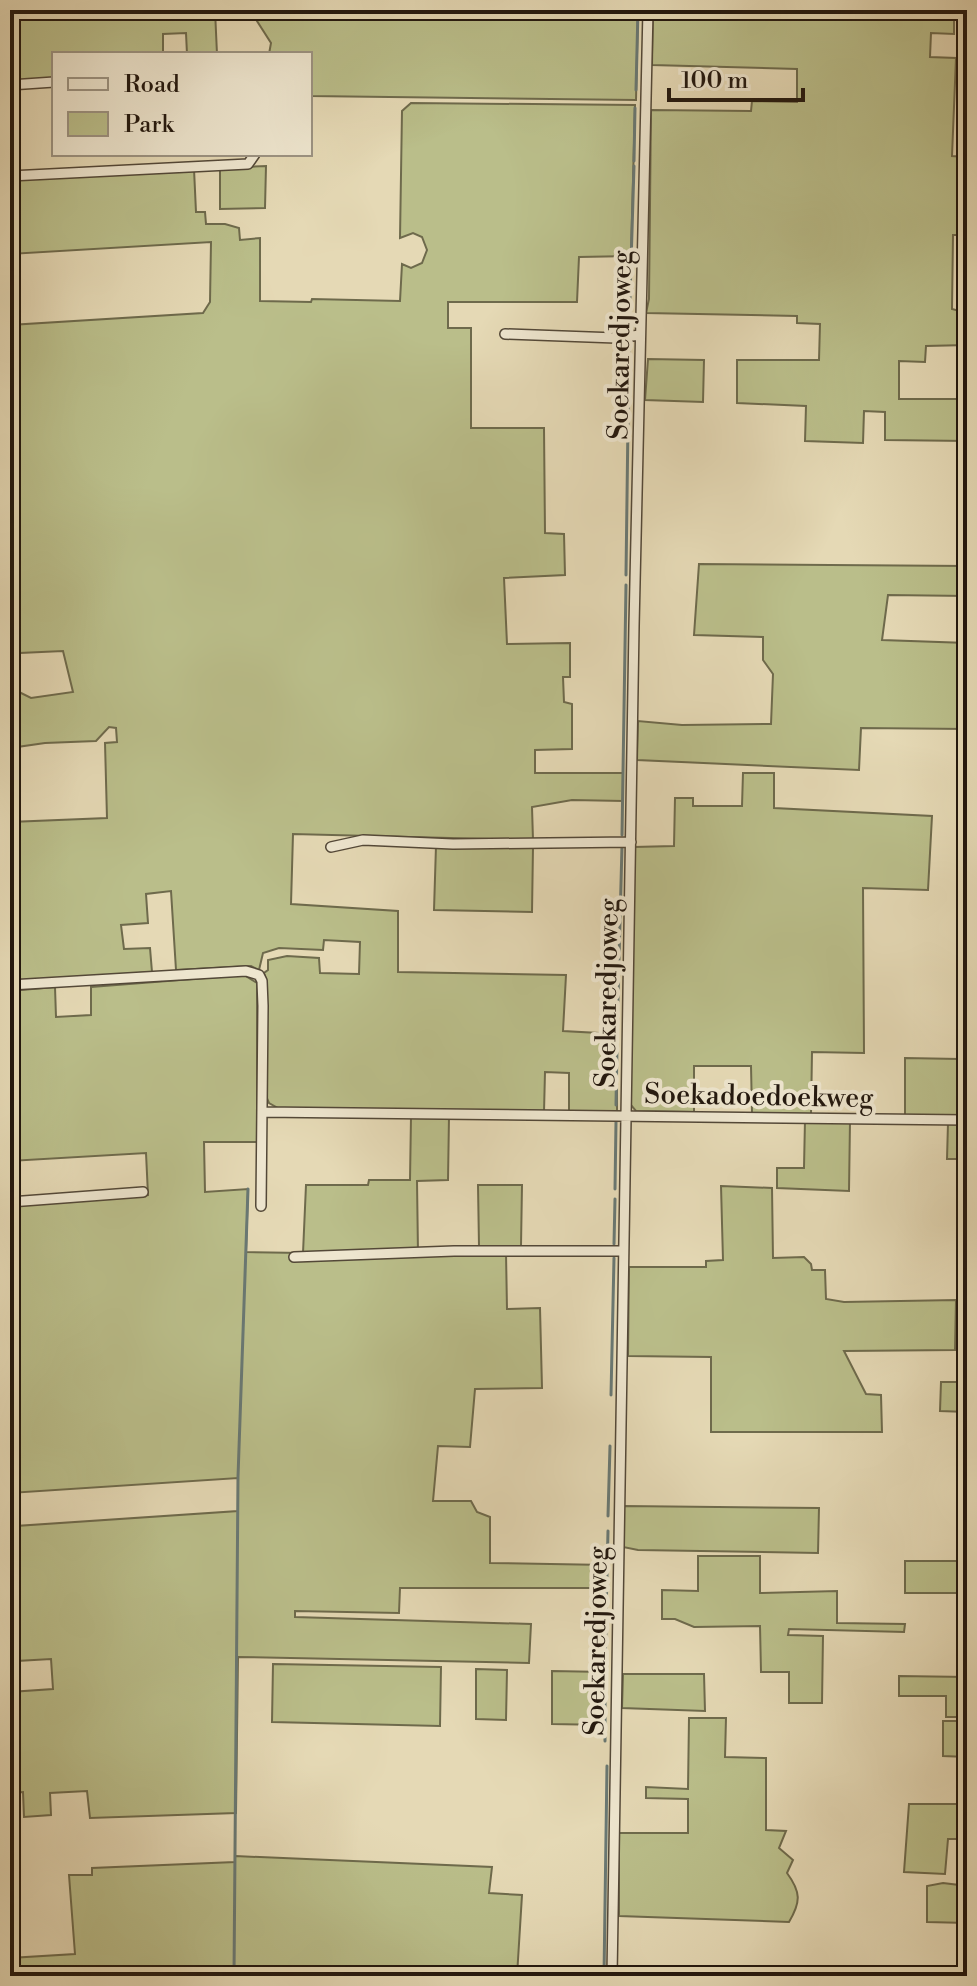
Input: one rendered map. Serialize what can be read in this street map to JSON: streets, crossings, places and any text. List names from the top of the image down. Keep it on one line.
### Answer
{"streets":{"street":["Soekaredjoweg","Soekadoedoekweg"]},"crossings":[["Soekaredjoweg","Soekadoedoekweg"]],"legend":["Road","Park"],"scale_bar":"100 m"}
